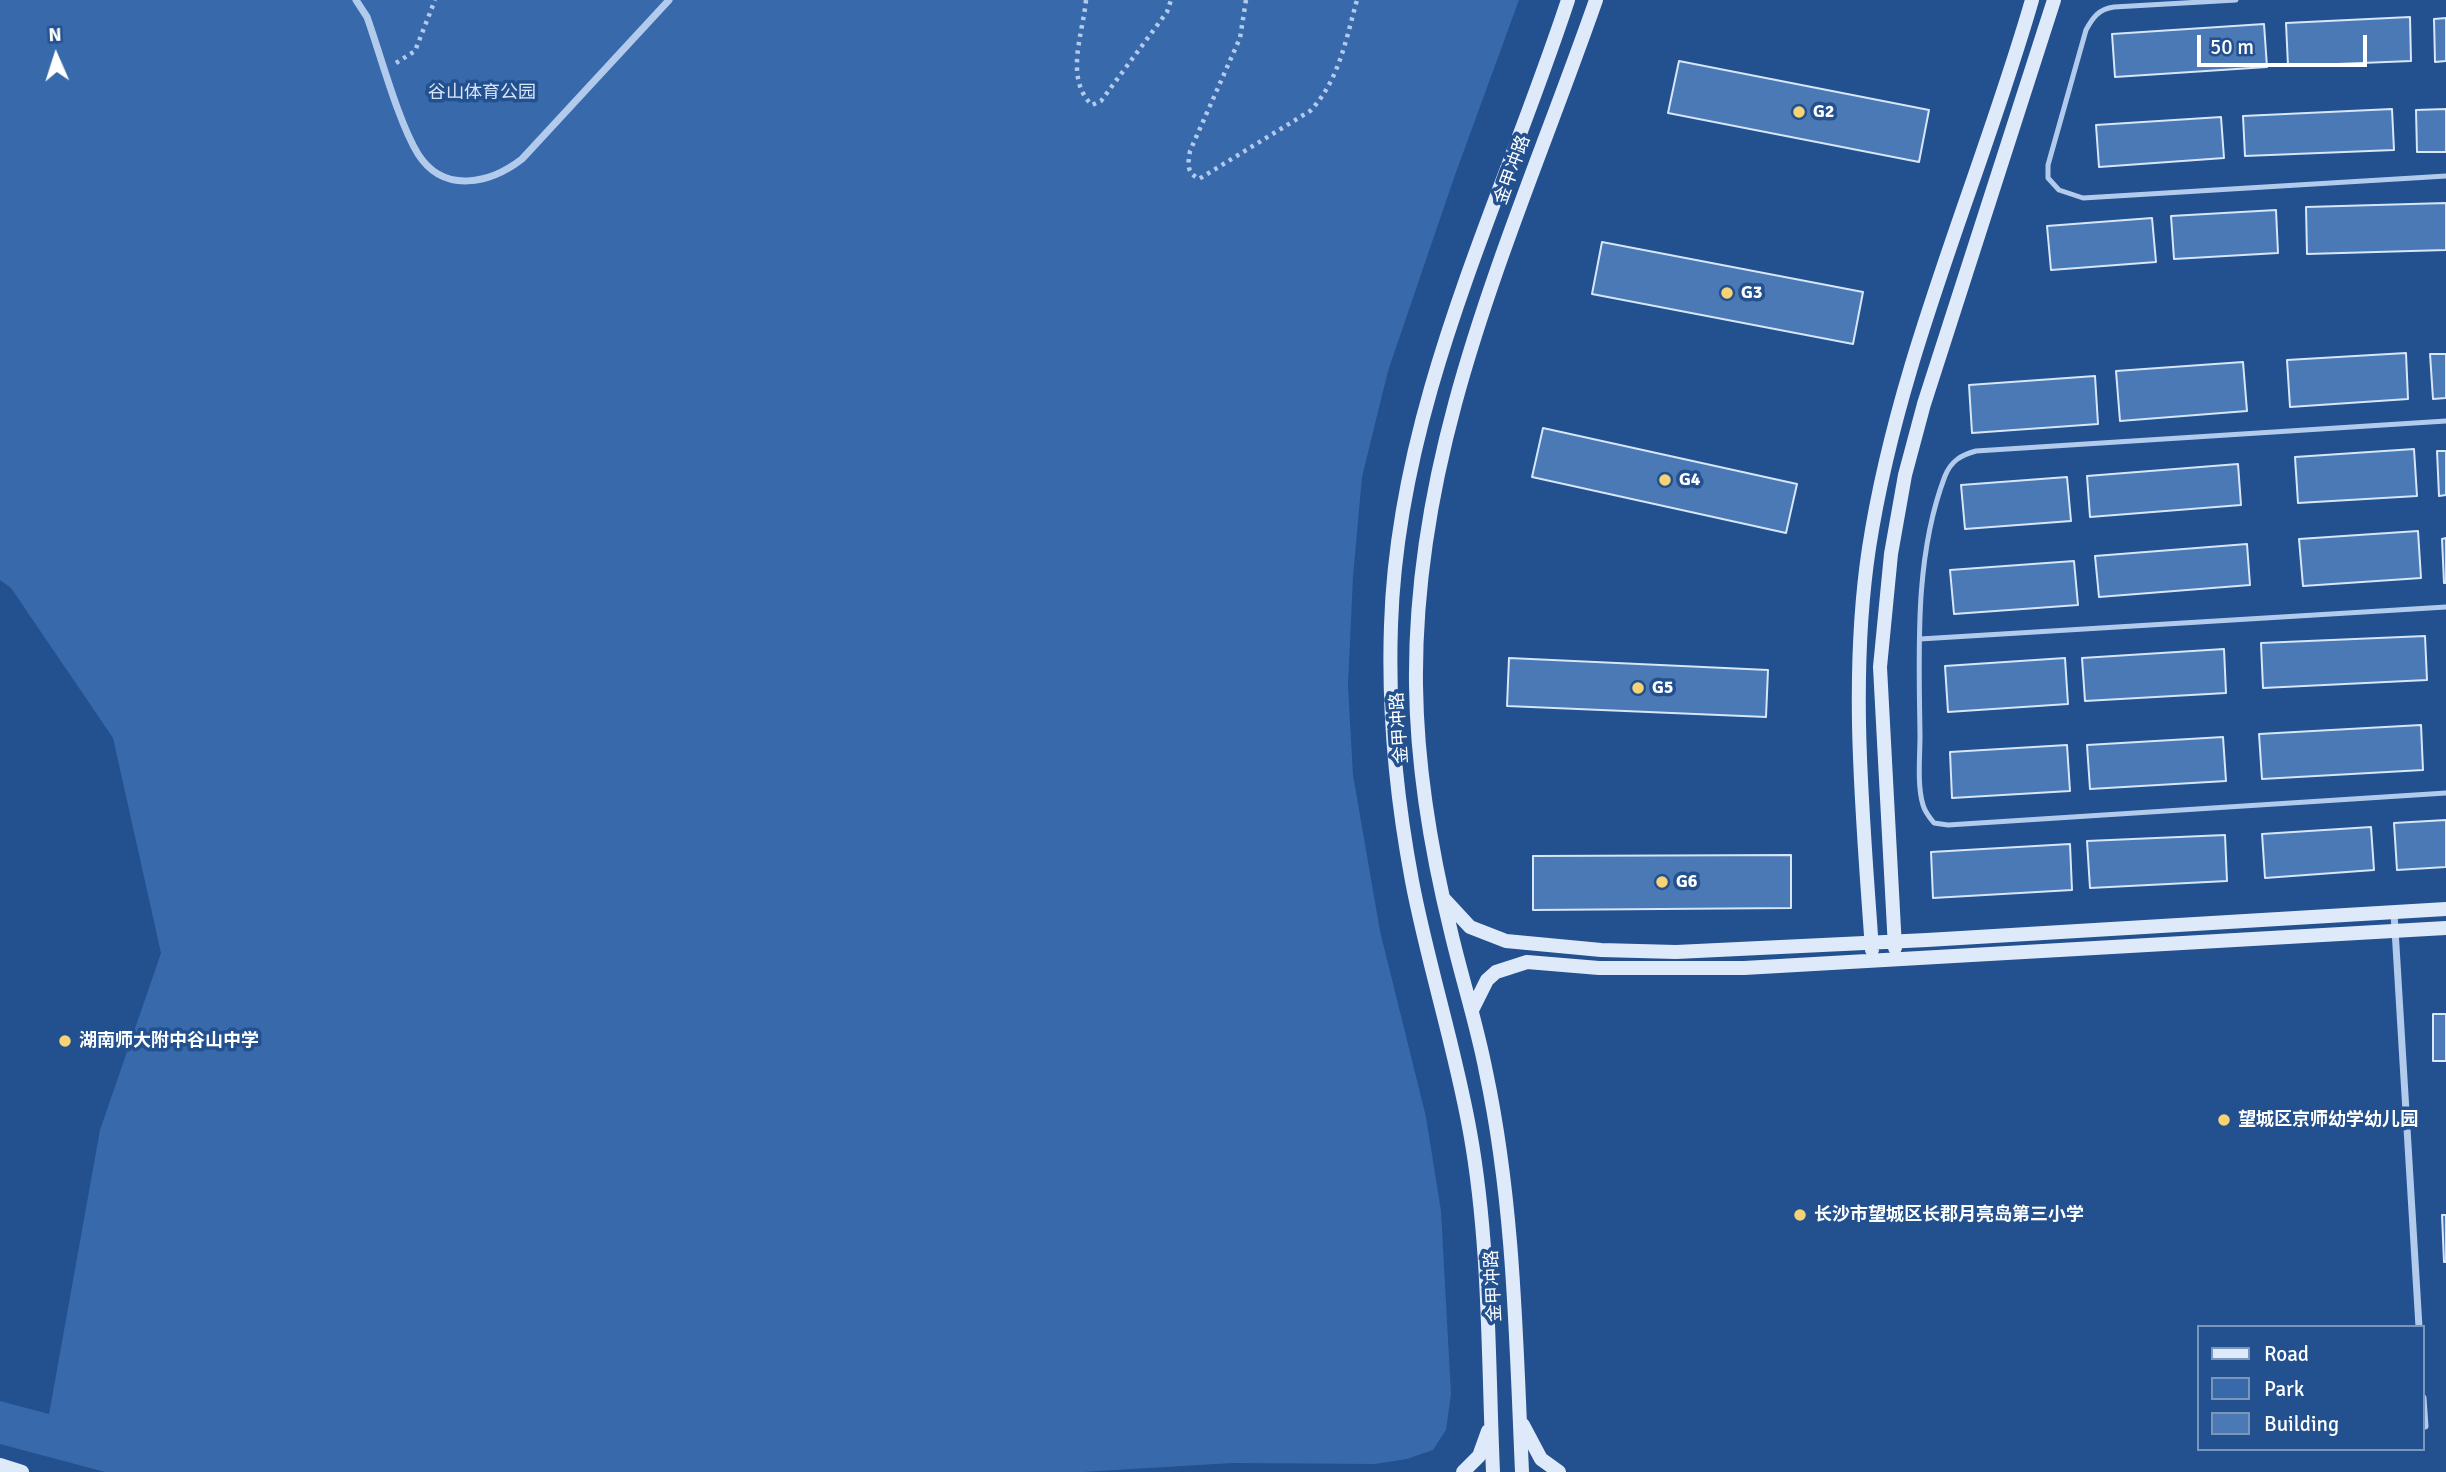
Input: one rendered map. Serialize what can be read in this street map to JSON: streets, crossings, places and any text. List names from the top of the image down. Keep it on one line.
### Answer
{"streets":{"street":["金甲冲路"]},"parks":["谷山体育公园"],"places":["G2","G3","G4","G5","G6","湖南师大附中谷山中学","望城区京师幼学幼儿园","长沙市望城区长郡月亮岛第三小学"],"legend":["Road","Park","Building"],"scale_bar":"50 m","north":"top"}
